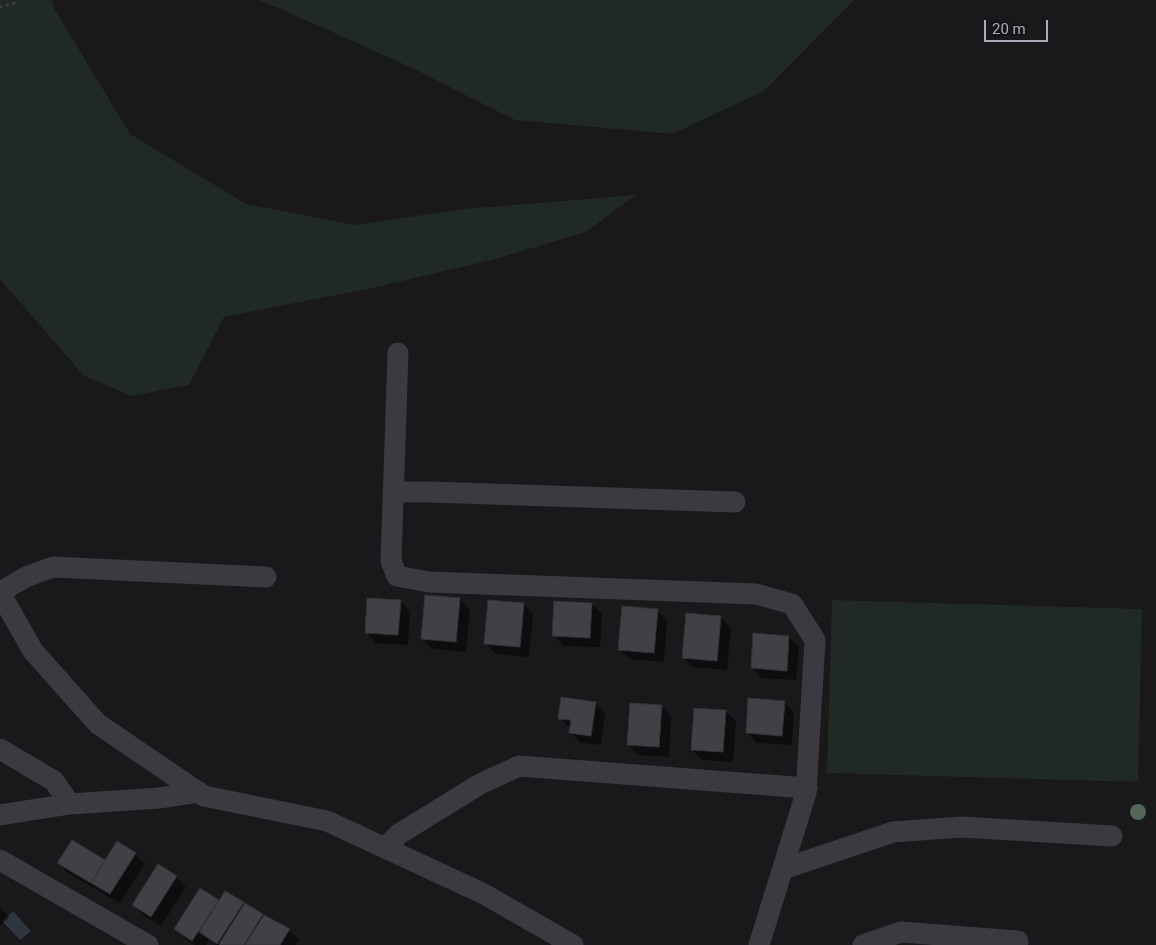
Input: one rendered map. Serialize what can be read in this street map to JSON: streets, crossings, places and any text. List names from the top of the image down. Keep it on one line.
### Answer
{"scale_bar":"20 m"}
